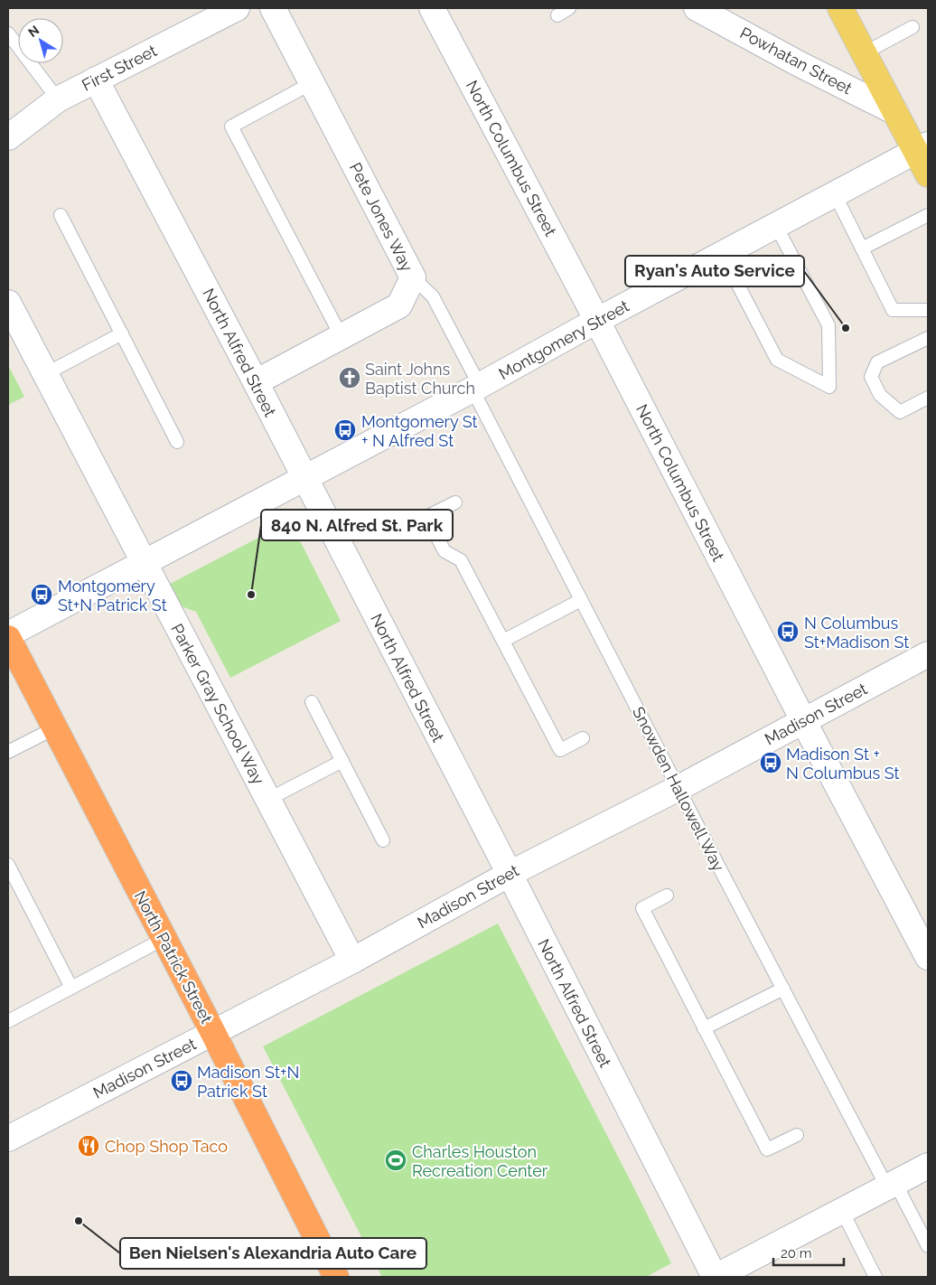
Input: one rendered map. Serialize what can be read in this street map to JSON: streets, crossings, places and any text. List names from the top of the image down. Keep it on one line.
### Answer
{"streets":{"highway":["North Patrick Street"],"street":["Powhatan Street","First Street","North Columbus Street","Pete Jones Way","Montgomery Street","North Alfred Street","Parker Gray School Way","Madison Street"],"lane":["Snowden Hallowell Way"]},"crossings":[["First Street","North Alfred Street"],["North Columbus Street","Montgomery Street"],["North Columbus Street","Madison Street"],["Pete Jones Way","North Alfred Street"],["Pete Jones Way","Snowden Hallowell Way"],["Montgomery Street","North Alfred Street"],["Montgomery Street","Parker Gray School Way"],["Montgomery Street","Snowden Hallowell Way"],["Montgomery Street","North Patrick Street"],["North Alfred Street","Madison Street"],["Parker Gray School Way","Madison Street"],["Madison Street","Snowden Hallowell Way"],["Madison Street","North Patrick Street"]],"places":{"other":["Ryan's Auto Service","840 N. Alfred St. Park","Ben Nielsen's Alexandria Auto Care"],"church":["Saint Johns Baptist Church"],"bus stop":["Montgomery St + N Alfred St","Montgomery St+N Patrick St","N Columbus St+Madison St","Madison St + N Columbus St","Madison St+N Patrick St"],"restaurant":["Chop Shop Taco"],"sports":["Charles Houston Recreation Center"]},"scale_bar":"20 m","north":"top left"}
